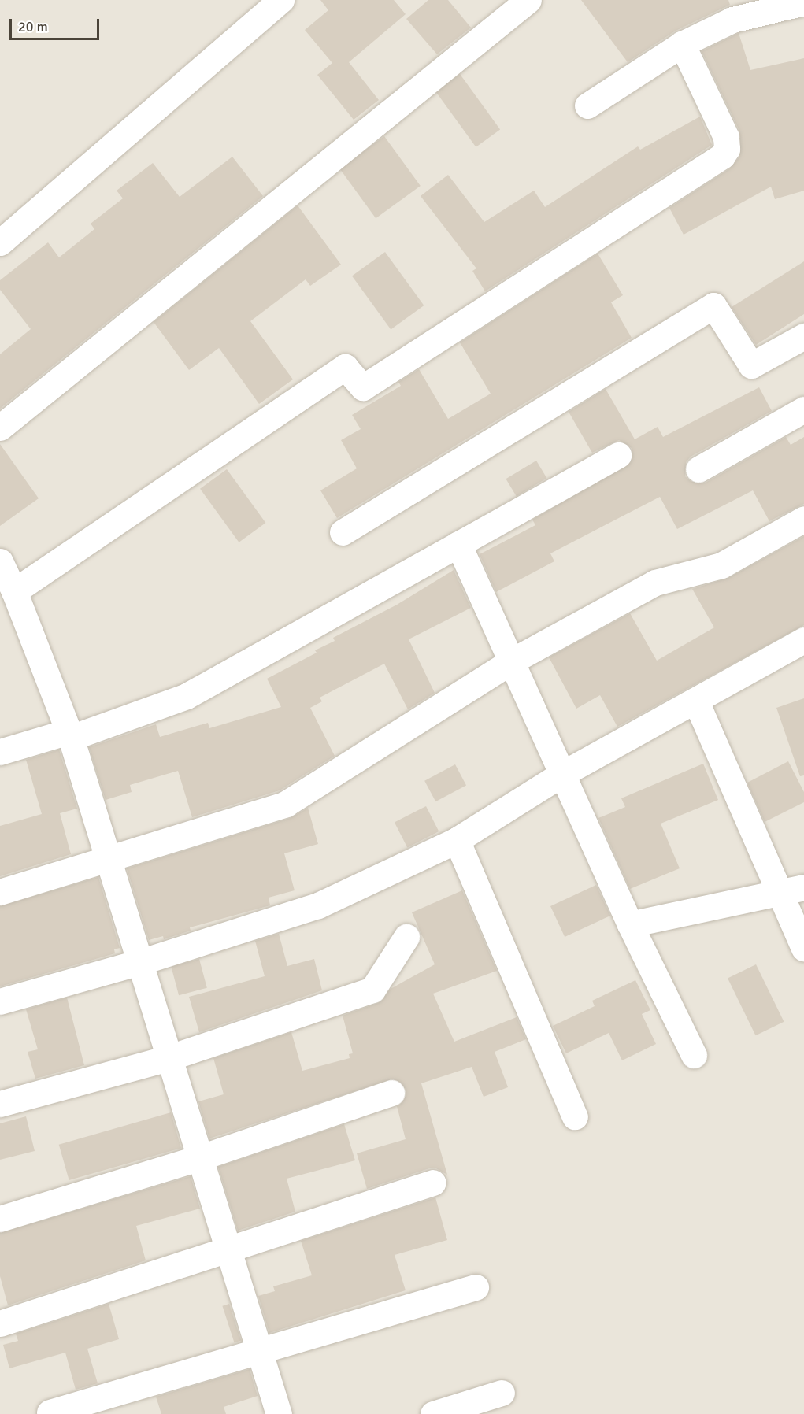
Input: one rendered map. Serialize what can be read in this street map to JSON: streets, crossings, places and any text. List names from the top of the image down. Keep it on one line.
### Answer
{"scale_bar":"20 m"}
